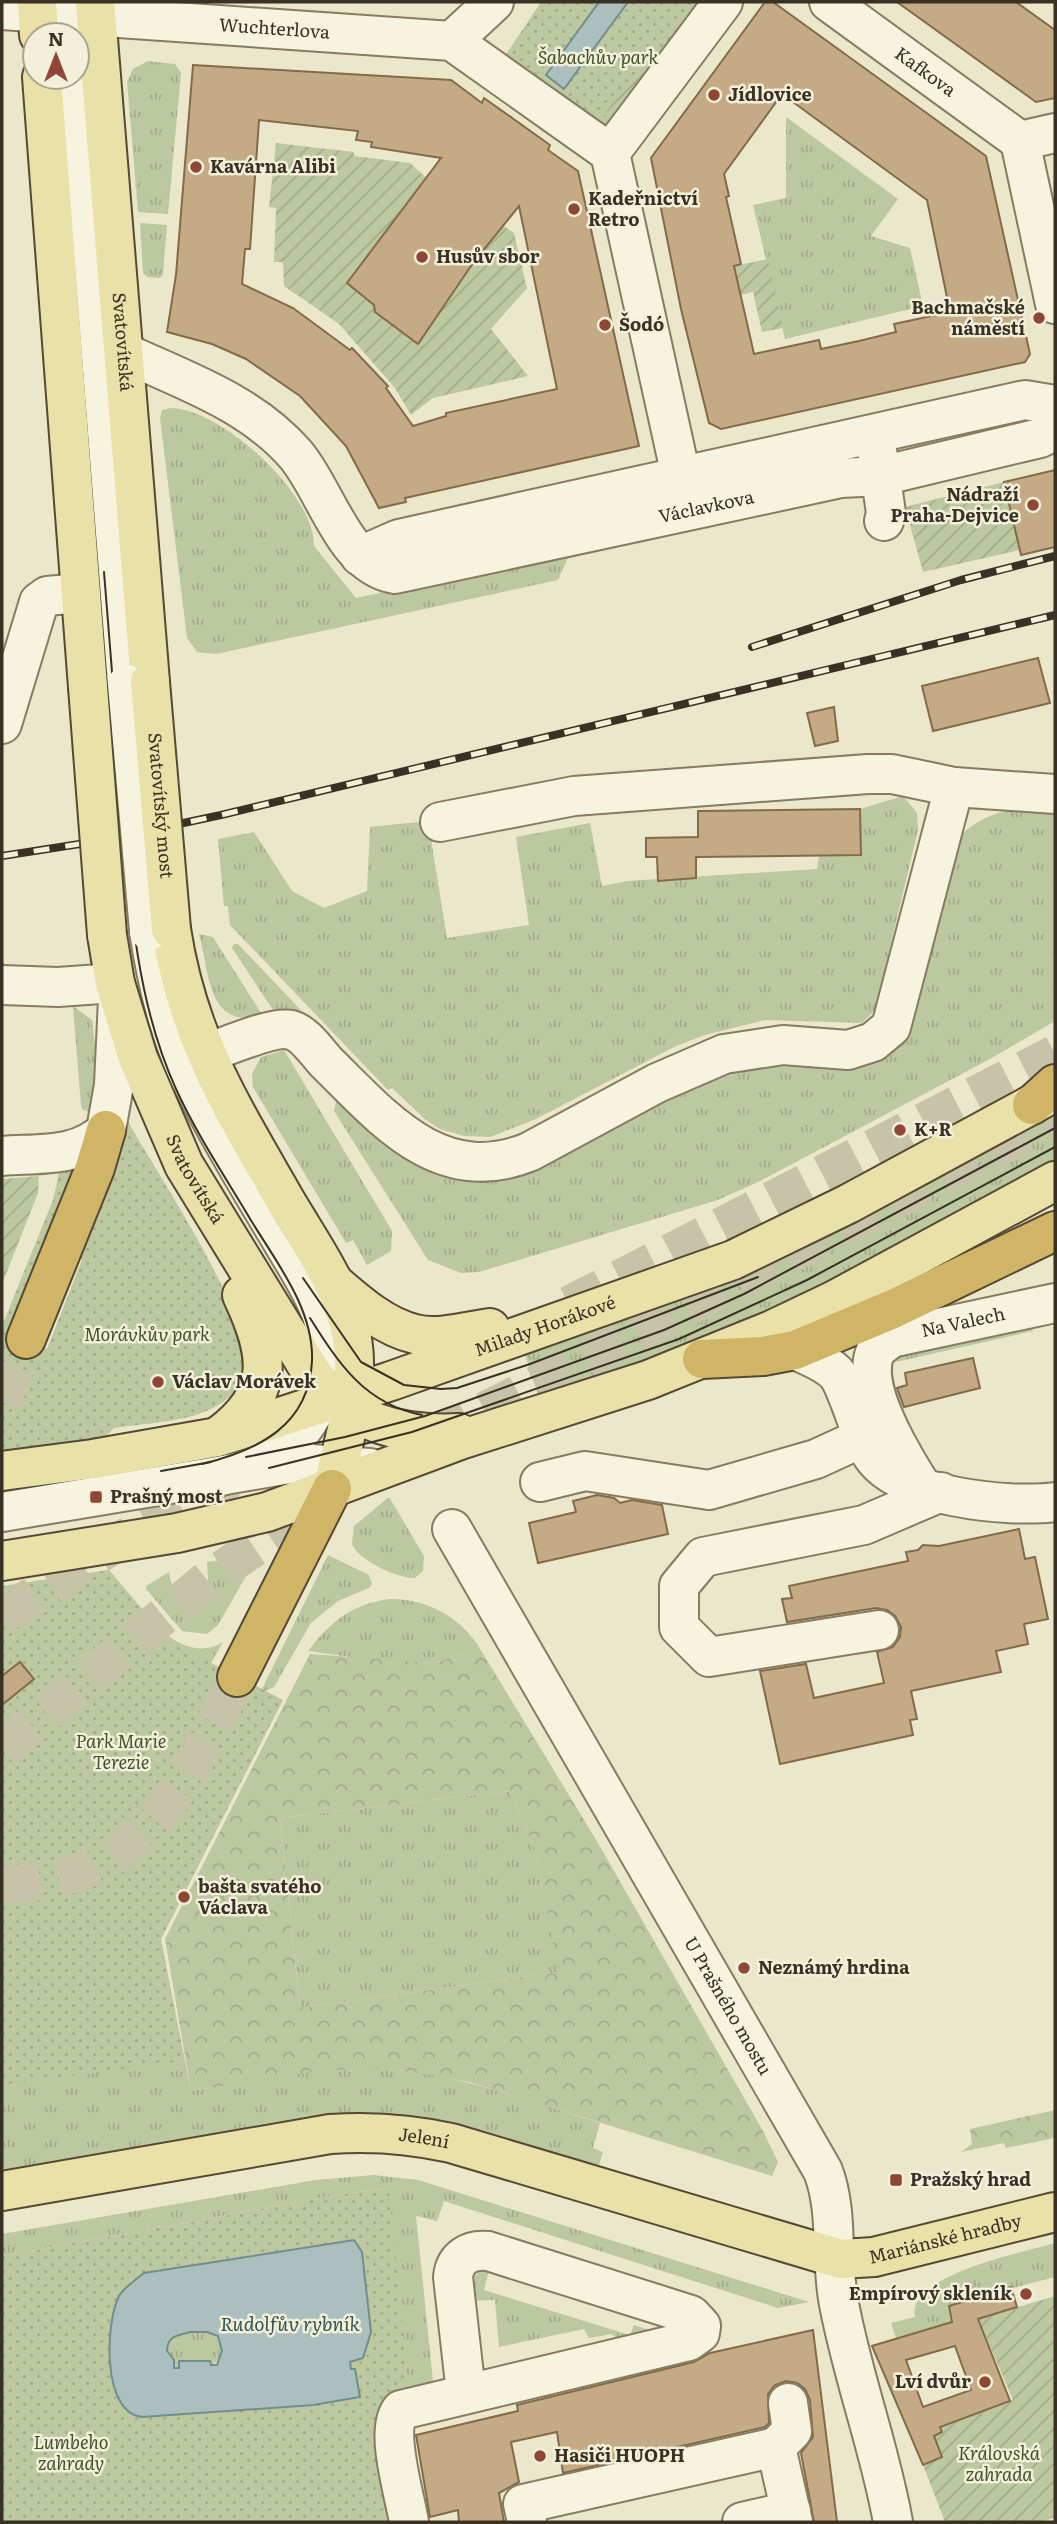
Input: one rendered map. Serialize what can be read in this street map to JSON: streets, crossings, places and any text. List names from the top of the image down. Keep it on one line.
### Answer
{"streets":{"main road":["Svatovítská","Svatovítský most","Milady Horákové","Jelení","Mariánské hradby"],"street":["Wuchterlova","Kafkova","Václavkova","Na Valech","U Prašného mostu"]},"crossings":[["Wuchterlova","Svatovítská"],["Svatovítská","Svatovítský most"],["Svatovítská","Milady Horákové"],["U Prašného mostu","Jelení"],["U Prašného mostu","Mariánské hradby"],["Jelení","Mariánské hradby"]],"water":["Rudolfův rybník"],"parks":["Šabachův park","Morávkův park","Park Marie Terezie","Lumbeho zahrady","Královská zahrada"],"places":{"other":["Jídlovice","Kavárna Alibi","Kadeřnictví Retro","Husův sbor","Bachmačské náměstí","Šodó","Nádraží Praha-Dejvice","K+R","Václav Morávek","bašta svatého Václava","Neznámý hrdina","Empírový skleník","Lví dvůr","Hasiči HUOPH"],"transit":["Prašný most","Pražský hrad"]},"north":"top"}
